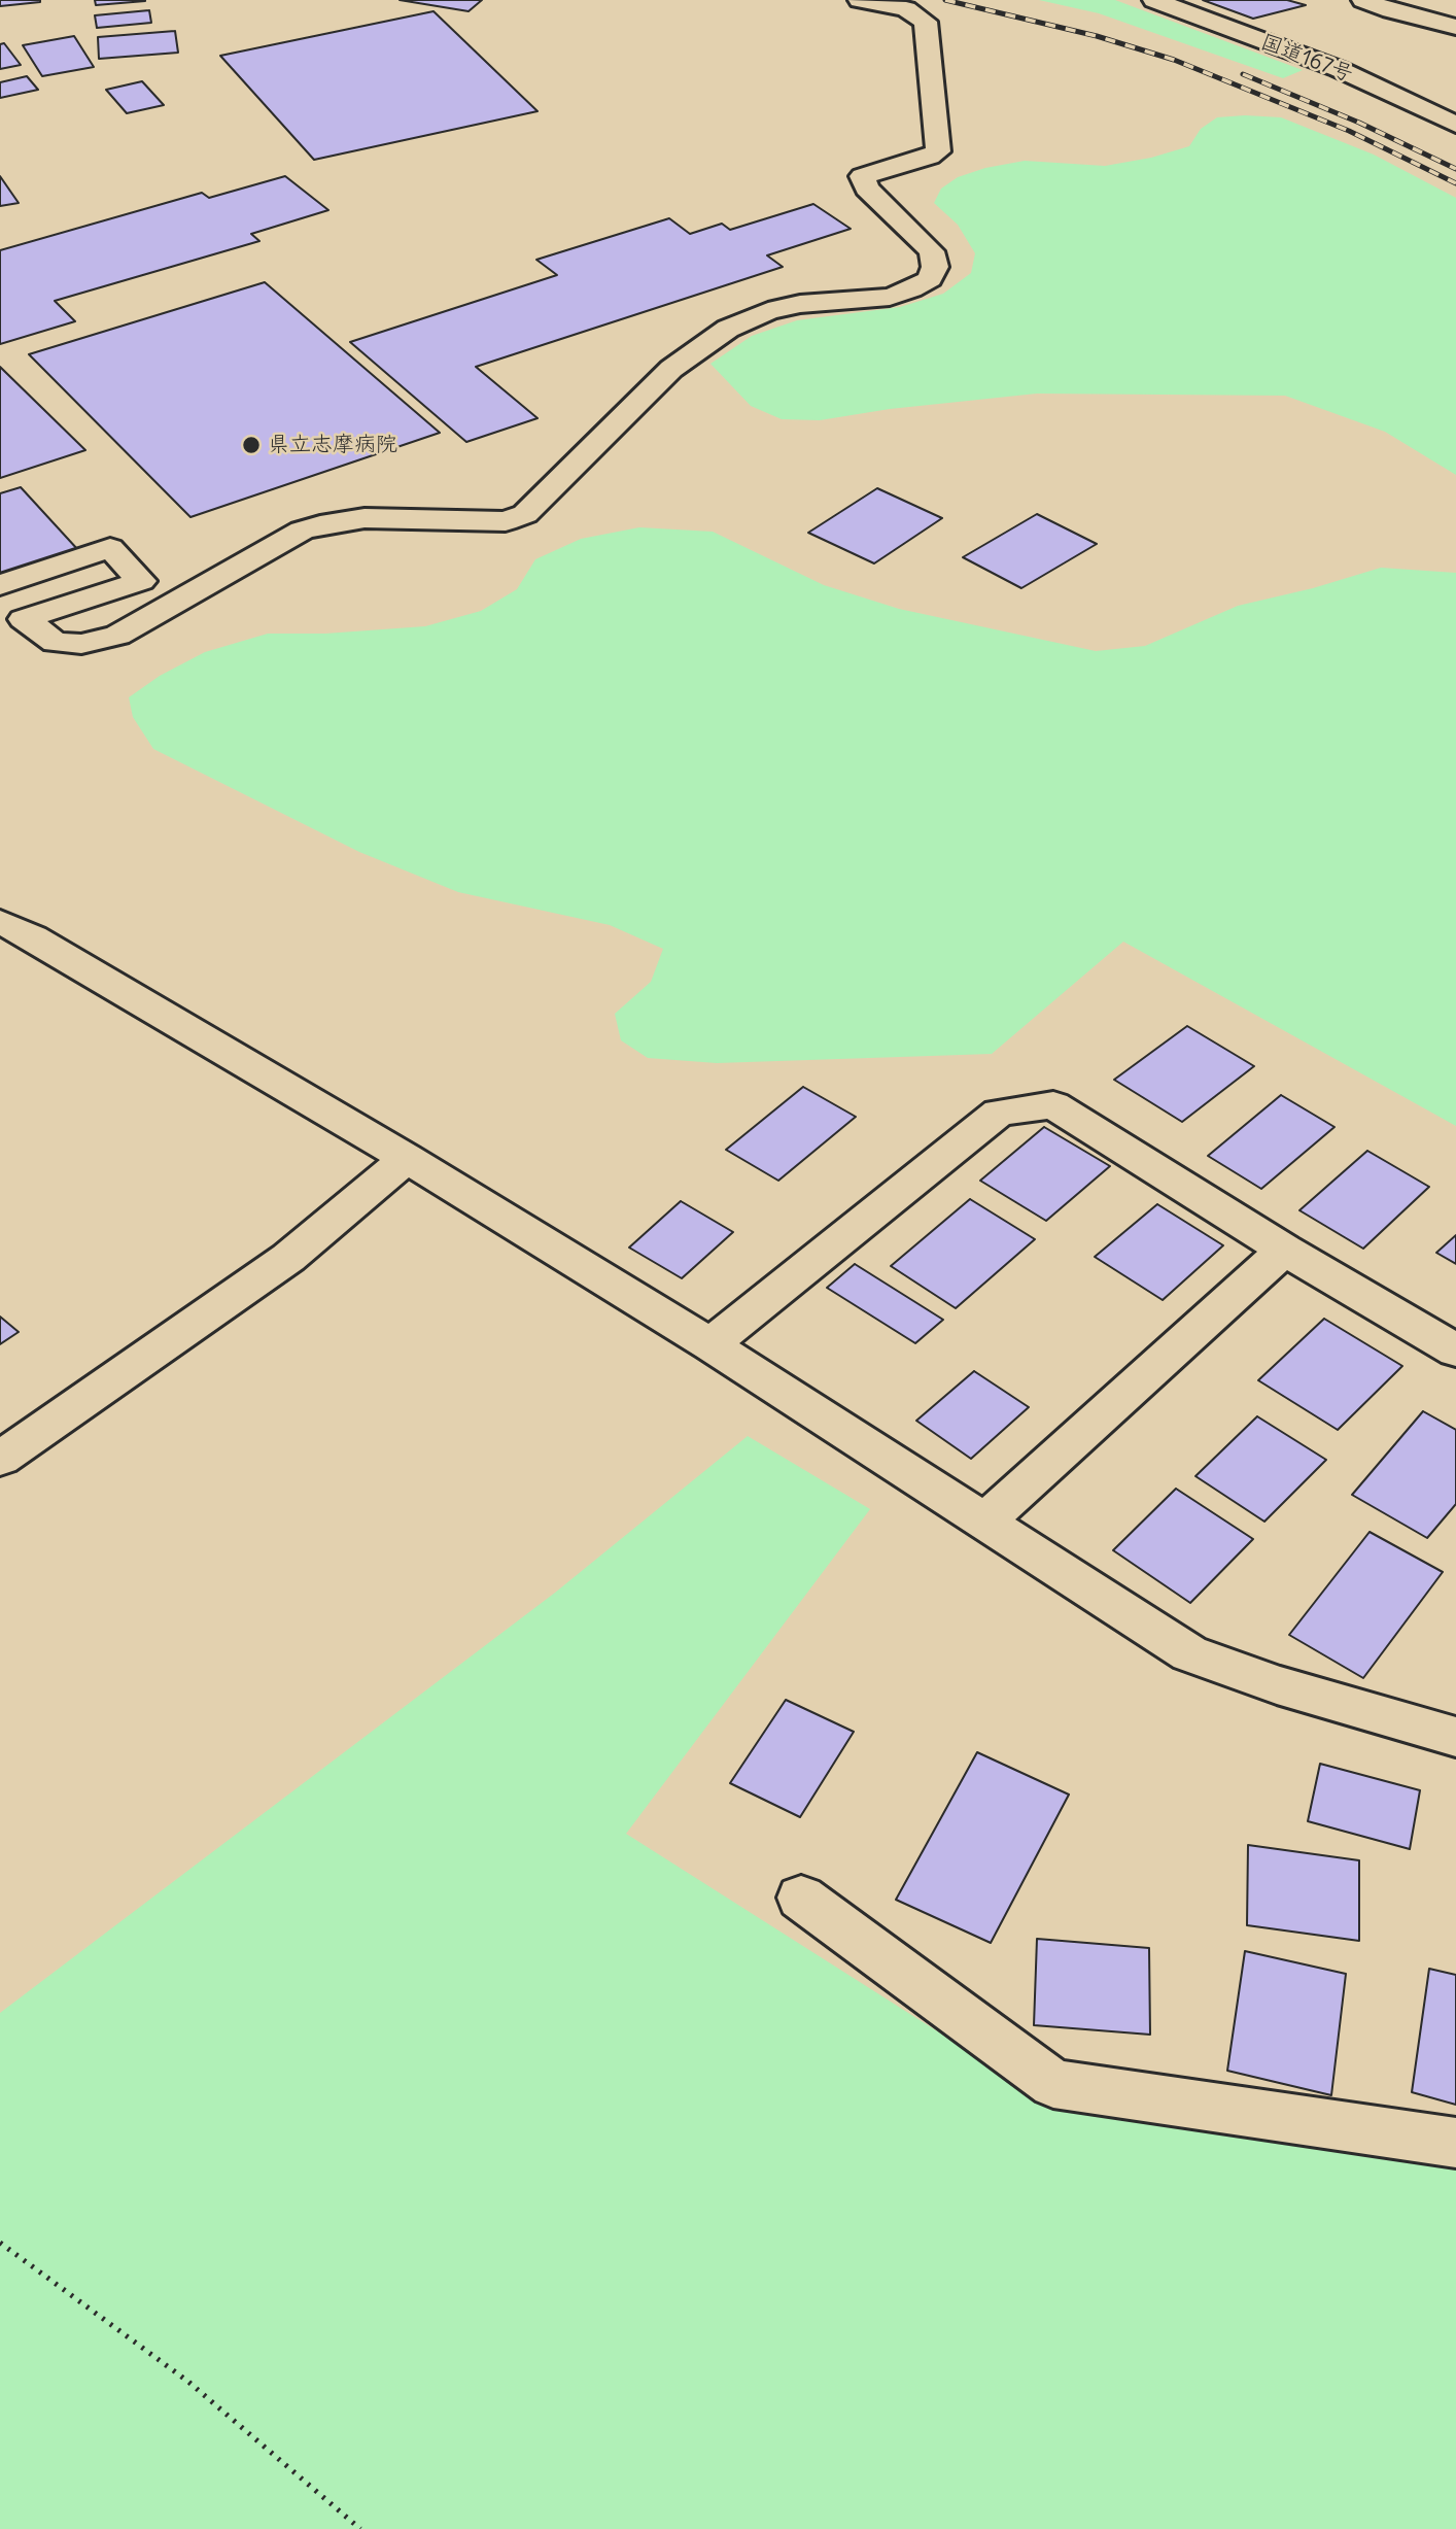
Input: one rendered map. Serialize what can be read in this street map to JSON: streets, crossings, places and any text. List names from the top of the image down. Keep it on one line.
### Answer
{"streets":{"street":["国道167号"]},"places":["県立志摩病院"]}
